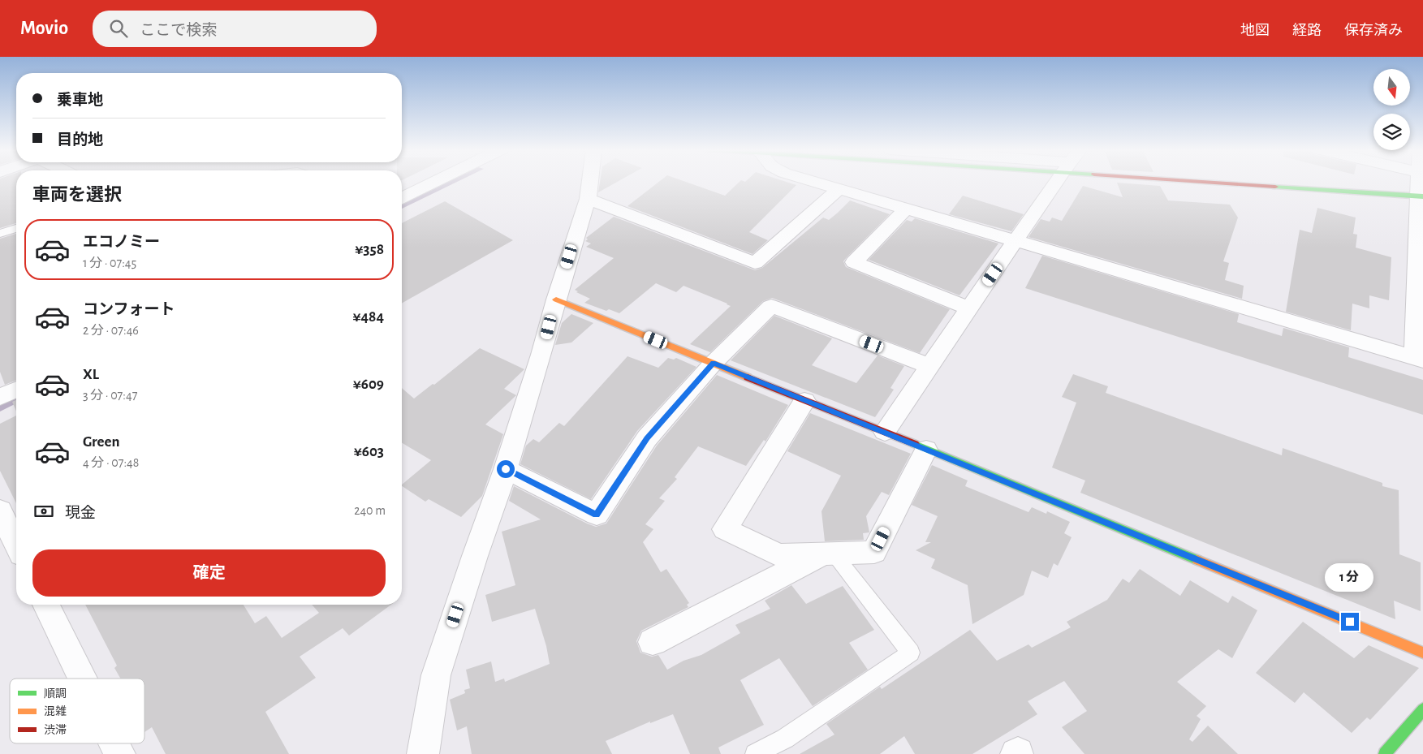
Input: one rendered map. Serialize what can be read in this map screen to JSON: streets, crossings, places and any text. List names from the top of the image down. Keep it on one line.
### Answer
{"legend":["順調","混雑","渋滞"],"north":"bottom","page":{"header":"Movio","search":"ここで検索","nav":["地図","経路","保存済み"],"banner":["乗車地","目的地"],"heading":"車両を選択","list":[{"name":"エコノミー","note":"1 分 · 07:45","value":"¥358"},{"name":"コンフォート","note":"2 分 · 07:46","value":"¥484"},{"name":"XL","note":"3 分 · 07:47","value":"¥609"},{"name":"Green","note":"4 分 · 07:48","value":"¥603"}],"pay":["現金","240 m"],"buttons":"確定","bubble":"1 分"}}
